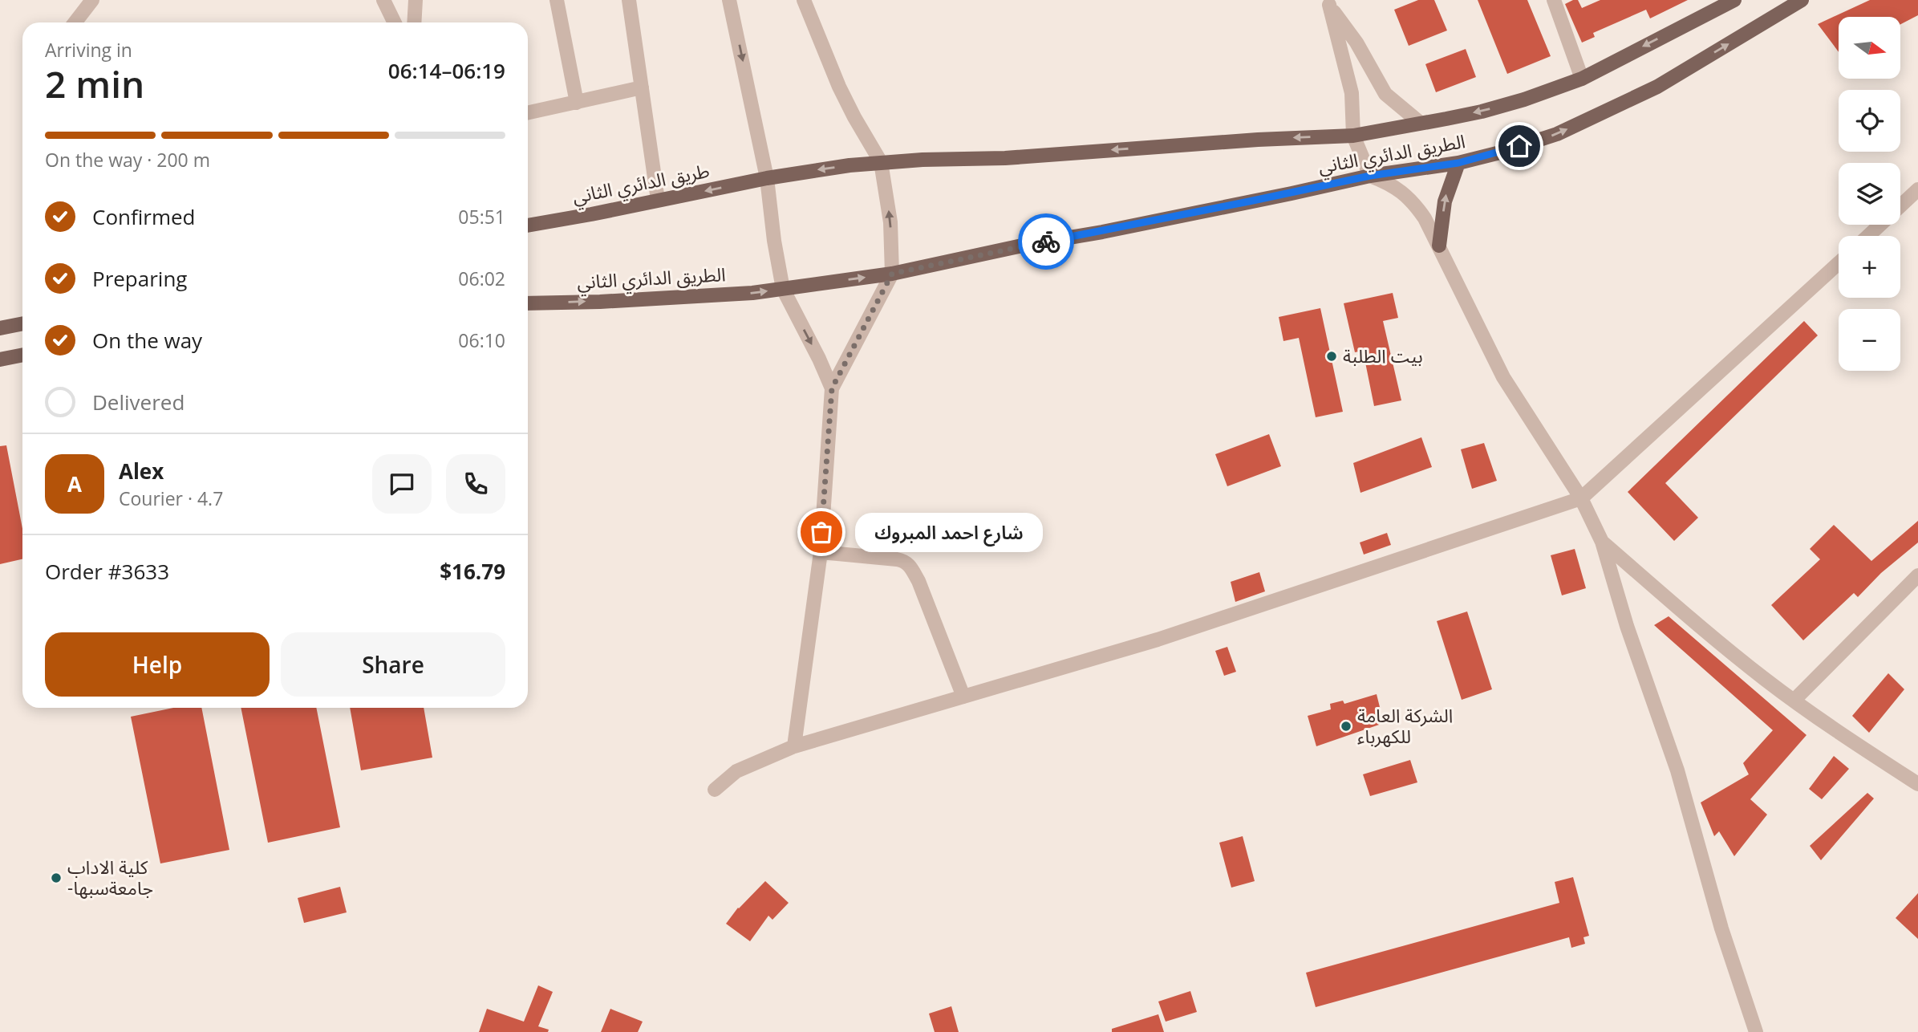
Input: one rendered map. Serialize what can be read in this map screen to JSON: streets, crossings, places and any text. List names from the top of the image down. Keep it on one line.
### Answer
{"streets":{"main road":["الطريق الدائري الثاني","طريق الدائري الثاني"]},"crossings":[["الطريق الدائري الثاني","طريق الدائري الثاني"]],"one_way":["طريق الدائري الثاني"],"places":["بيت الطلبة","شارع احمد المبروك","الشركة العامة للكهرباء","كلية الاداب -جامعةسبها"],"north":"right","page":{"map_buttons":["+","−"],"heading":["2 min","Arriving in","06:14–06:19"],"panel":["Alex","Courier · 4.7","Order #3633","$16.79"],"bar":"On the way · 200 m","list":[["Confirmed","05:51"],["Preparing","06:02"],["On the way","06:10"],"Delivered"],"round":"A","bubble":"شارع احمد المبروك","buttons":["Help","Share"]}}
